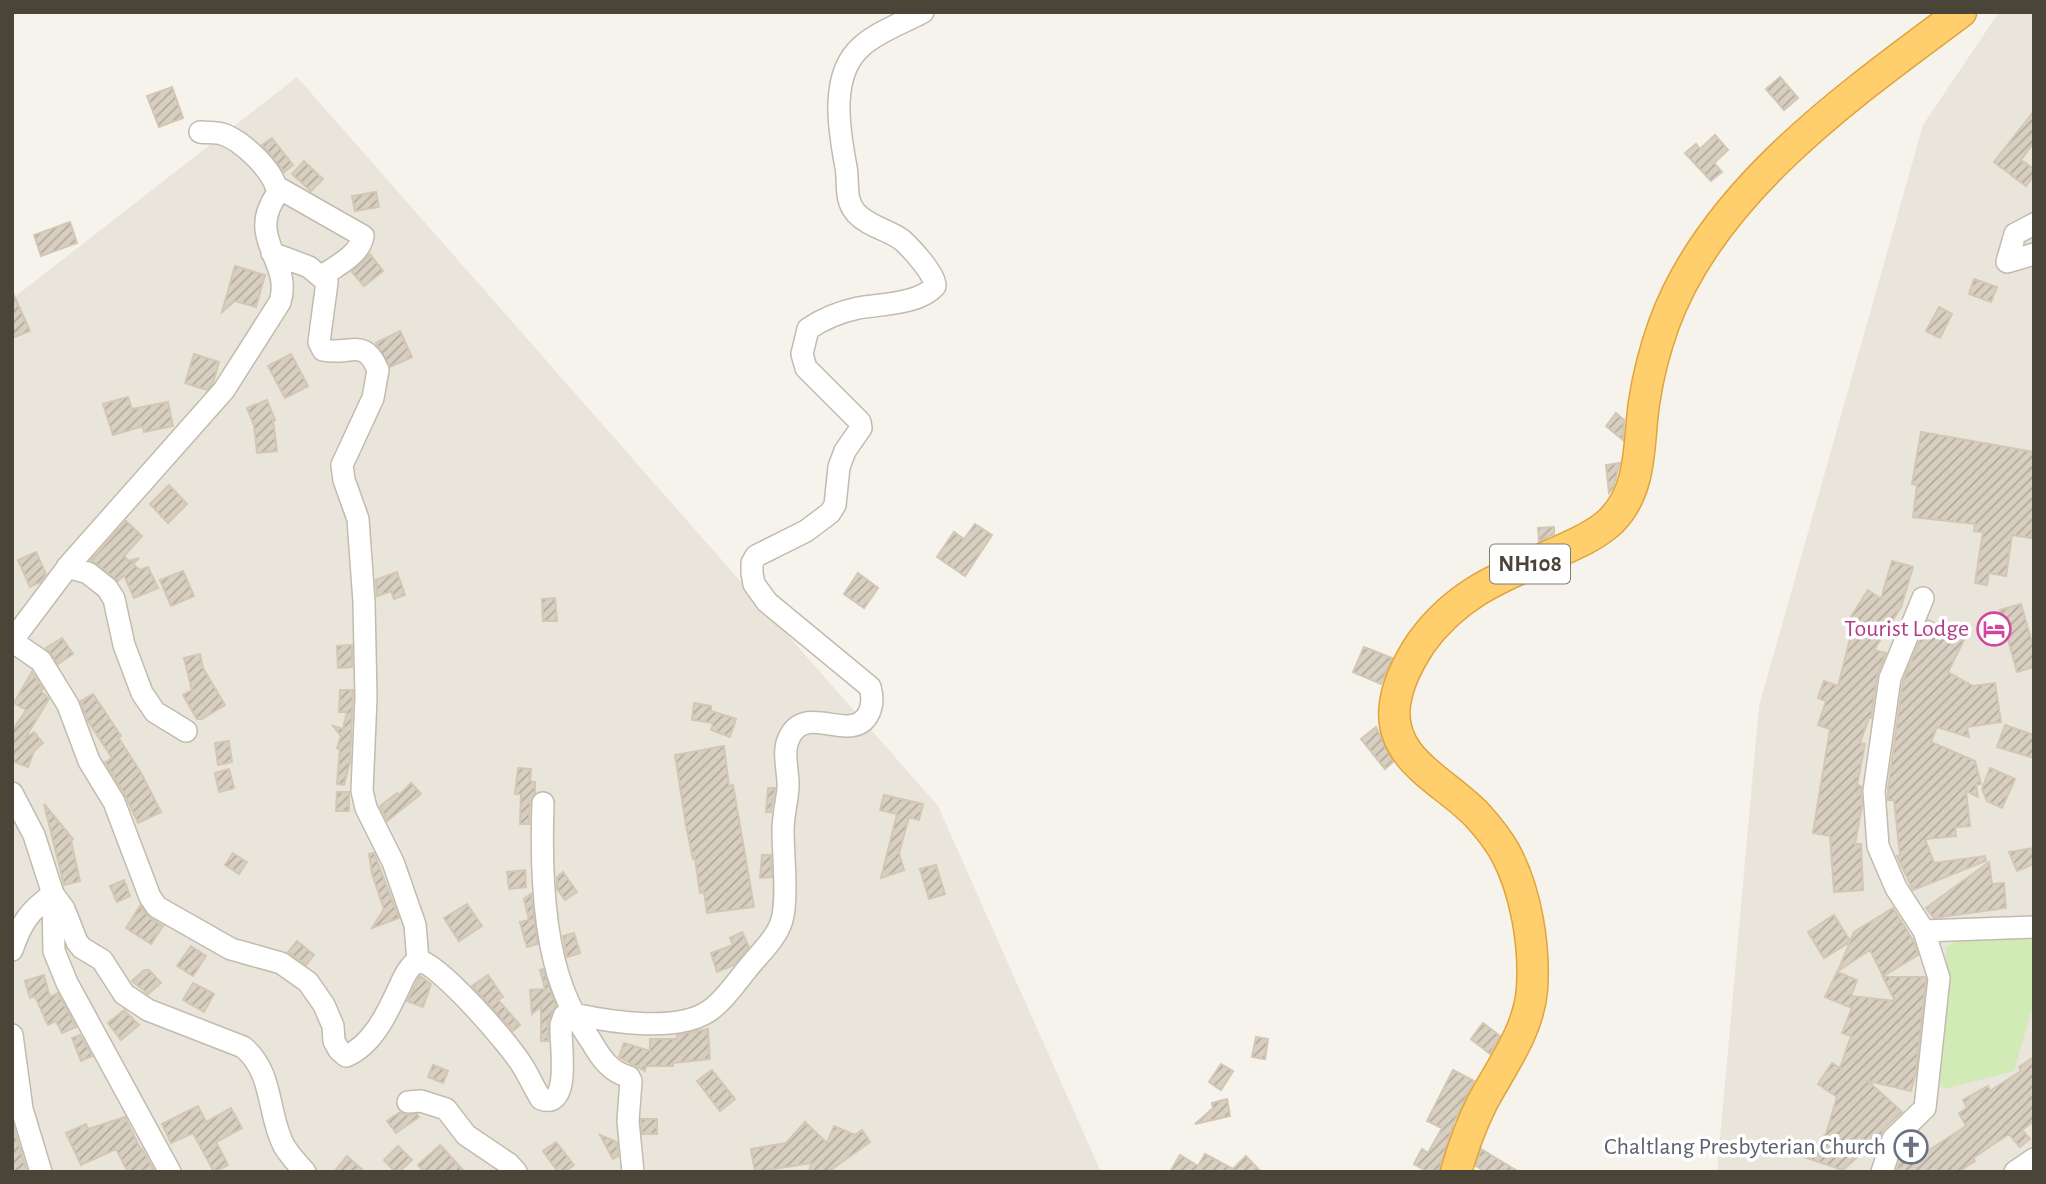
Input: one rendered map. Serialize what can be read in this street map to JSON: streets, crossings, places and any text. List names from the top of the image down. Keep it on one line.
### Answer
{"streets":{"highway":["NH108"]},"places":{"hotel":["Tourist Lodge"],"church":["Chaltlang Presbyterian Church"]}}
